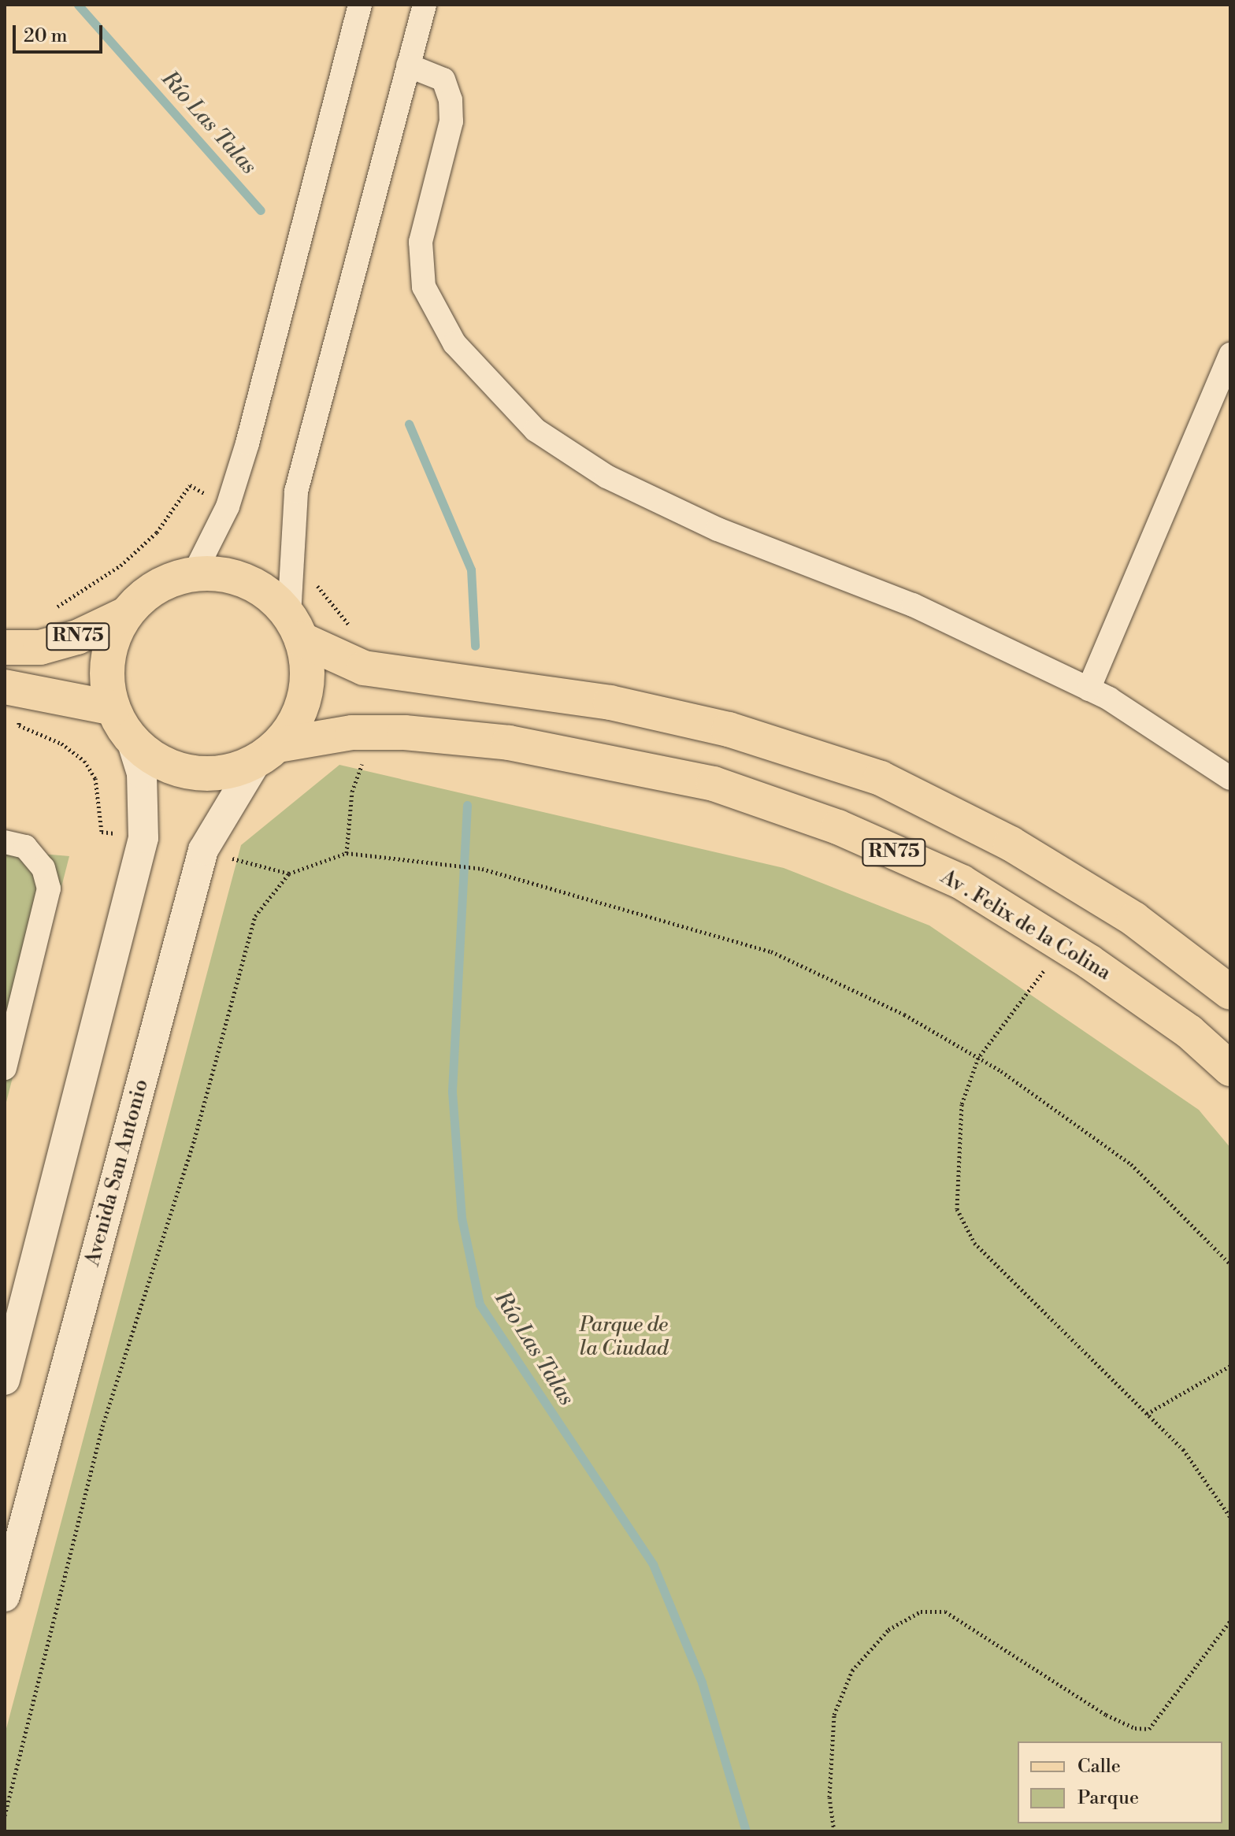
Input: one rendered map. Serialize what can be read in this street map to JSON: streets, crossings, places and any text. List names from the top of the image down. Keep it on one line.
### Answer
{"streets":{"main road":["RN75","Av . Felix de la Colina"],"street":["Avenida San Antonio"]},"crossings":[["RN75","Av . Felix de la Colina"],["RN75","Avenida San Antonio"]],"water":["Río Las Talas"],"parks":["Parque de la Ciudad"],"legend":["Calle","Parque"],"scale_bar":"20 m"}
